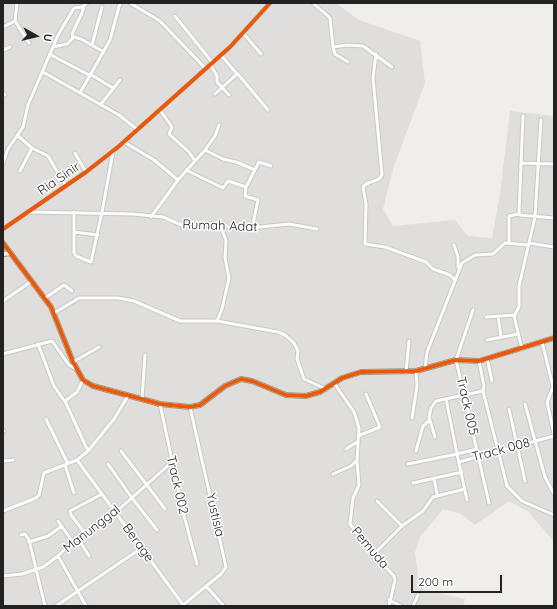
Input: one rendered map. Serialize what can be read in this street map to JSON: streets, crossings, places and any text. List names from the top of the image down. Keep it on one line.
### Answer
{"streets":{"street":["Ria Sinir","Rumah Adat","Track 005","Track 008","Track 002","Yustisia","Manunggal","Berage","Pemuda"]},"crossings":[["Ria Sinir","Rumah Adat"],["Track 005","Track 008"],["Track 002","Manunggal"],["Yustisia","Berage"],["Manunggal","Berage"]],"scale_bar":"200 m","north":"right"}
